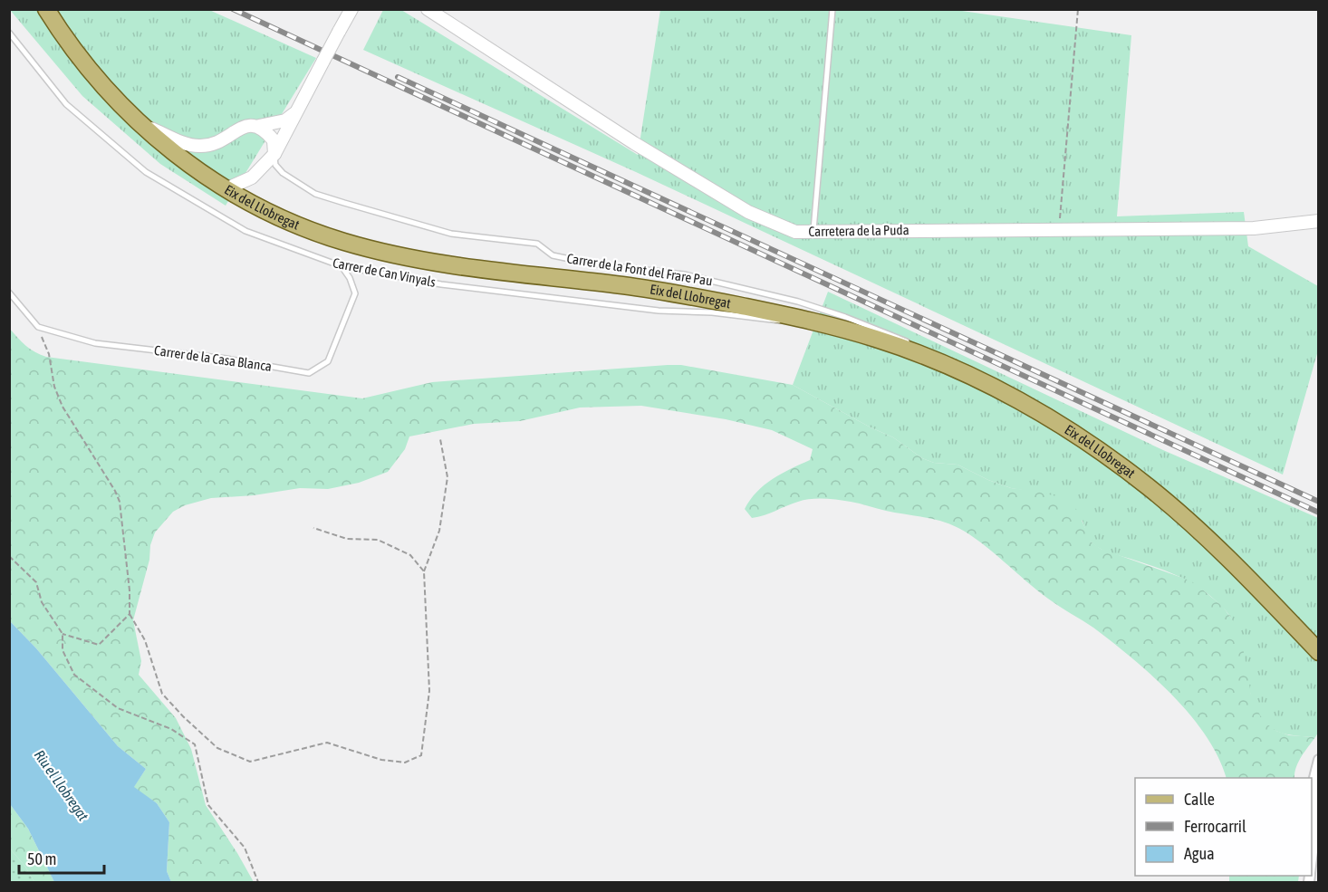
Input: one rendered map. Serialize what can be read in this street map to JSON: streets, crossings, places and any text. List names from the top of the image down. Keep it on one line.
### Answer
{"streets":{"main road":["Eix del Llobregat"],"street":["Carretera de la Puda"],"lane":["Carrer de la Font del Frare Pau","Carrer de Can Vinyals","Carrer de la Casa Blanca"]},"crossings":[["Eix del Llobregat","Carrer de la Font del Frare Pau"],["Eix del Llobregat","Carrer de Can Vinyals"],["Carrer de Can Vinyals","Carrer de la Casa Blanca"]],"water":["Riu el Llobregat"],"legend":["Calle","Ferrocarril","Agua"],"scale_bar":"50 m"}
